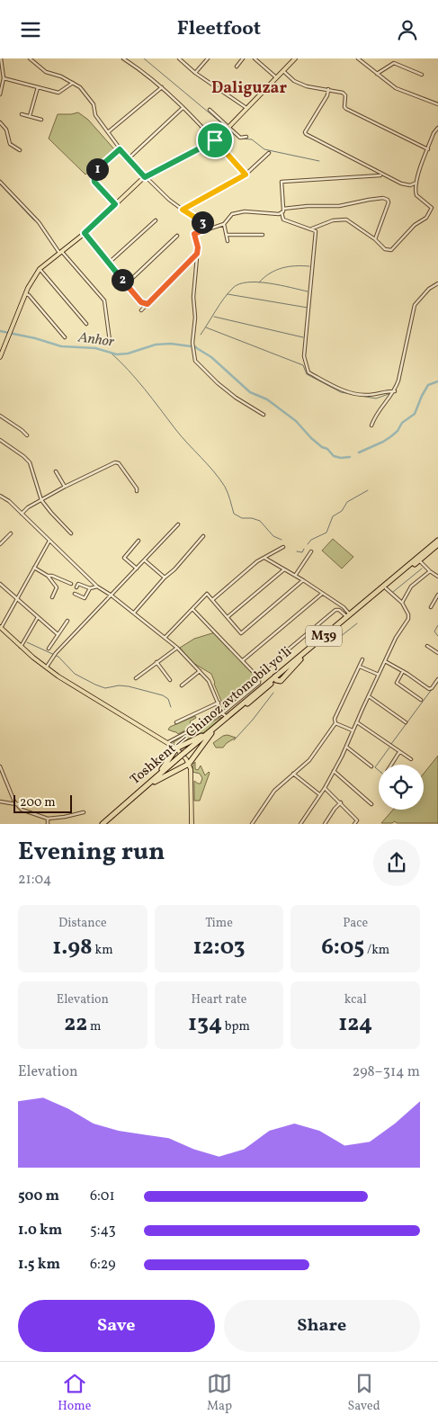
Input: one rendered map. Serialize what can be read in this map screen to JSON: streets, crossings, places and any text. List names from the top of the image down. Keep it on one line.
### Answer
{"streets":{"highway":["M39","Toshkent — Chinoz avtomobil yoʻli"]},"districts":["Daliguzar"],"water":["Anhor"],"scale_bar":"200 m","page":{"header":"Fleetfoot","pins":["1","3","2"],"scale":"200 m","heading":["Evening run","21:04"],"stats":[["Distance","1.98 km"],["Time","12:03"],["Pace","6:05 /km"],["Elevation","22 m"],["Heart rate","134 bpm"],["kcal","124"]],"chart":["Elevation","298–314 m"],"list":[{"name":"500 m","note":"6:01"},{"name":"1.0 km","note":"5:43"},{"name":"1.5 km","note":"6:29"}],"buttons":["Save","Share"],"tabs":["Home","Map","Saved"]}}
